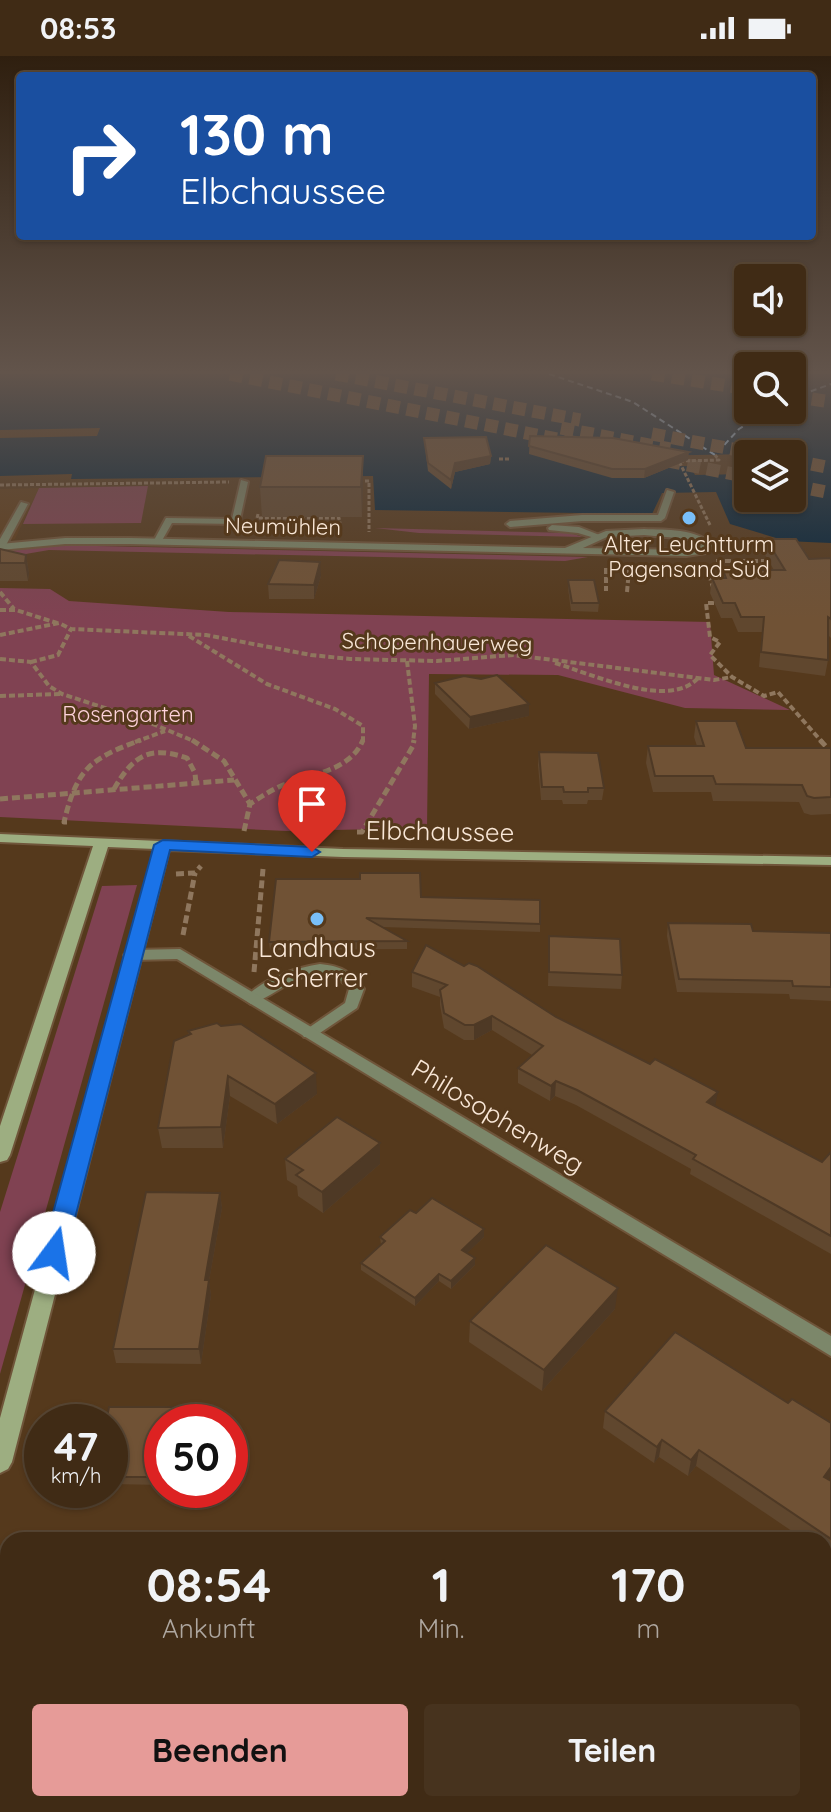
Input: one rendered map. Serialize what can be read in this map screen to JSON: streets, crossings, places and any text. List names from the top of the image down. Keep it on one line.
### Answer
{"streets":{"main road":["Elbchaussee"],"street":["Neumühlen","Philosophenweg"],"path":["Schopenhauerweg"]},"parks":["Rosengarten"],"places":["Alter Leuchtturm Pagensand-Süd","Landhaus Scherrer"],"page":{"status":"08:53","turn":["130 m","Elbchaussee"],"speed":"47 km/h","limit":"50","eta":["08:54","Ankunft","1","Min.","170","m"],"buttons":["Beenden","Teilen"]}}
